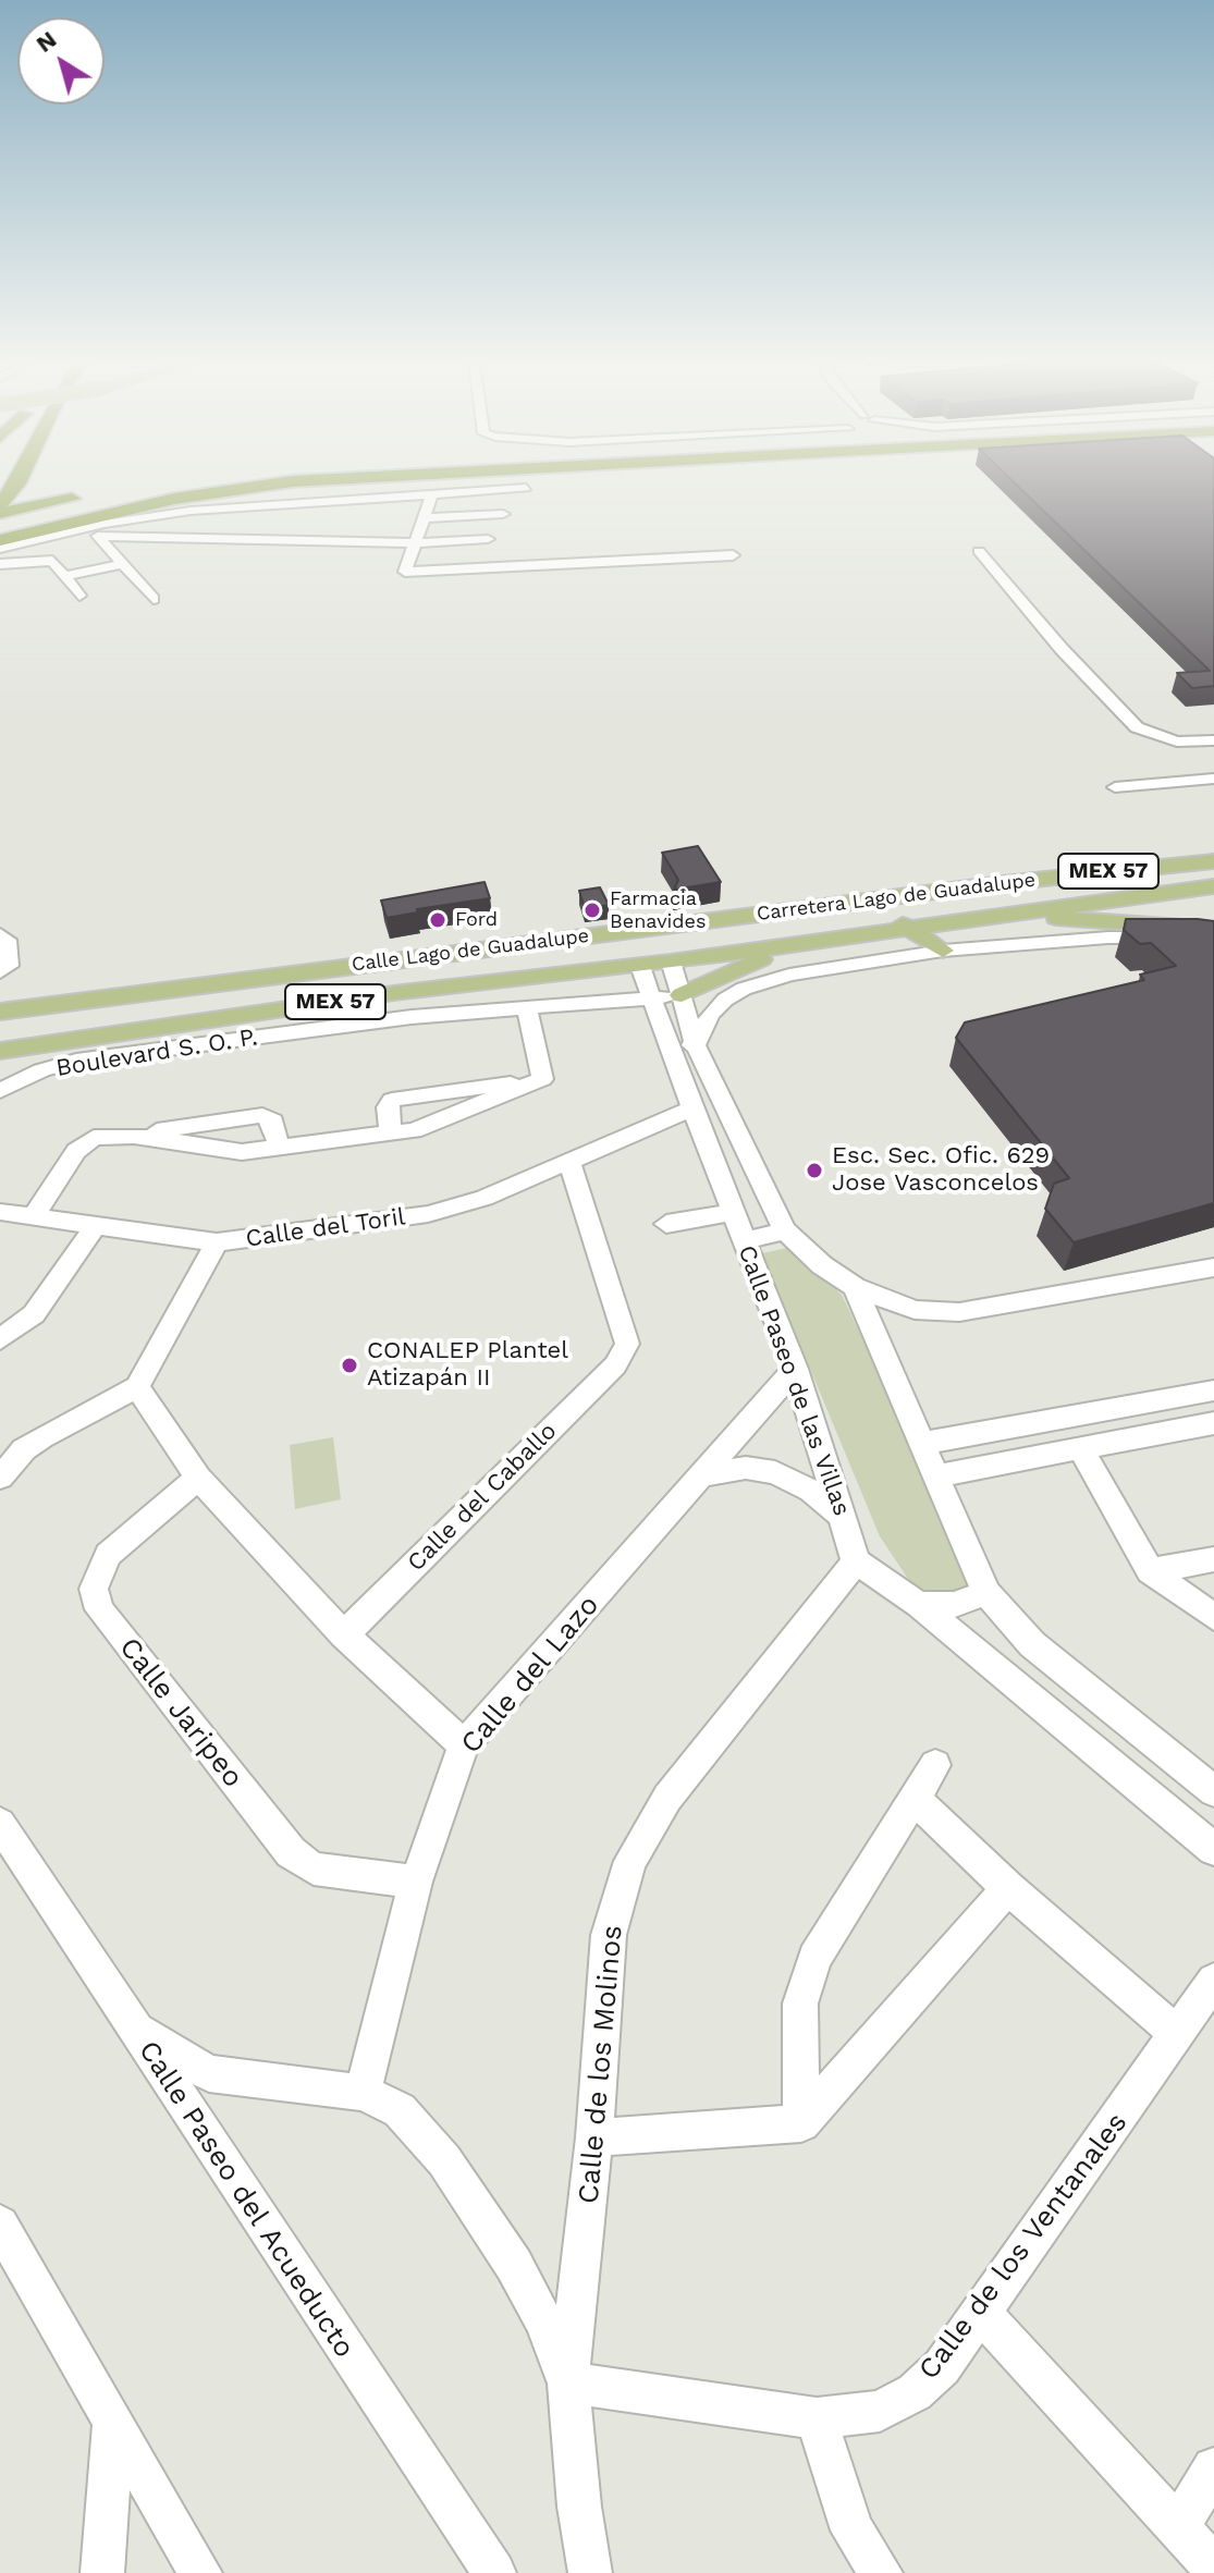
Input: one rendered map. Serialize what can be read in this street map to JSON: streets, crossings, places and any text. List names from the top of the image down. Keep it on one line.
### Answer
{"streets":{"main road":["MEX 57","Carretera Lago de Guadalupe","Calle Lago de Guadalupe"],"street":["Boulevard S. O. P.","Calle del Toril","Calle Paseo de las Villas","Calle del Caballo","Calle del Lazo","Calle Jaripeo","Calle de los Molinos","Calle Paseo del Acueducto","Calle de los Ventanales"]},"crossings":[["Carretera Lago de Guadalupe","Calle Lago de Guadalupe"],["Carretera Lago de Guadalupe","Calle Paseo de las Villas"],["Calle Lago de Guadalupe","Calle Paseo de las Villas"],["Boulevard S. O. P.","Calle Paseo de las Villas"],["Calle del Toril","Calle Paseo de las Villas"],["Calle del Toril","Calle del Caballo"],["Calle Paseo de las Villas","Calle del Lazo"],["Calle Paseo de las Villas","Calle de los Molinos"],["Calle del Lazo","Calle Jaripeo"],["Calle del Lazo","Calle de los Molinos"],["Calle de los Molinos","Calle Paseo del Acueducto"],["Calle de los Molinos","Calle de los Ventanales"]],"places":["Farmacia Benavides","Ford","Esc. Sec. Ofic. 629 Jose Vasconcelos","CONALEP Plantel Atizapán II"],"north":"top left"}
